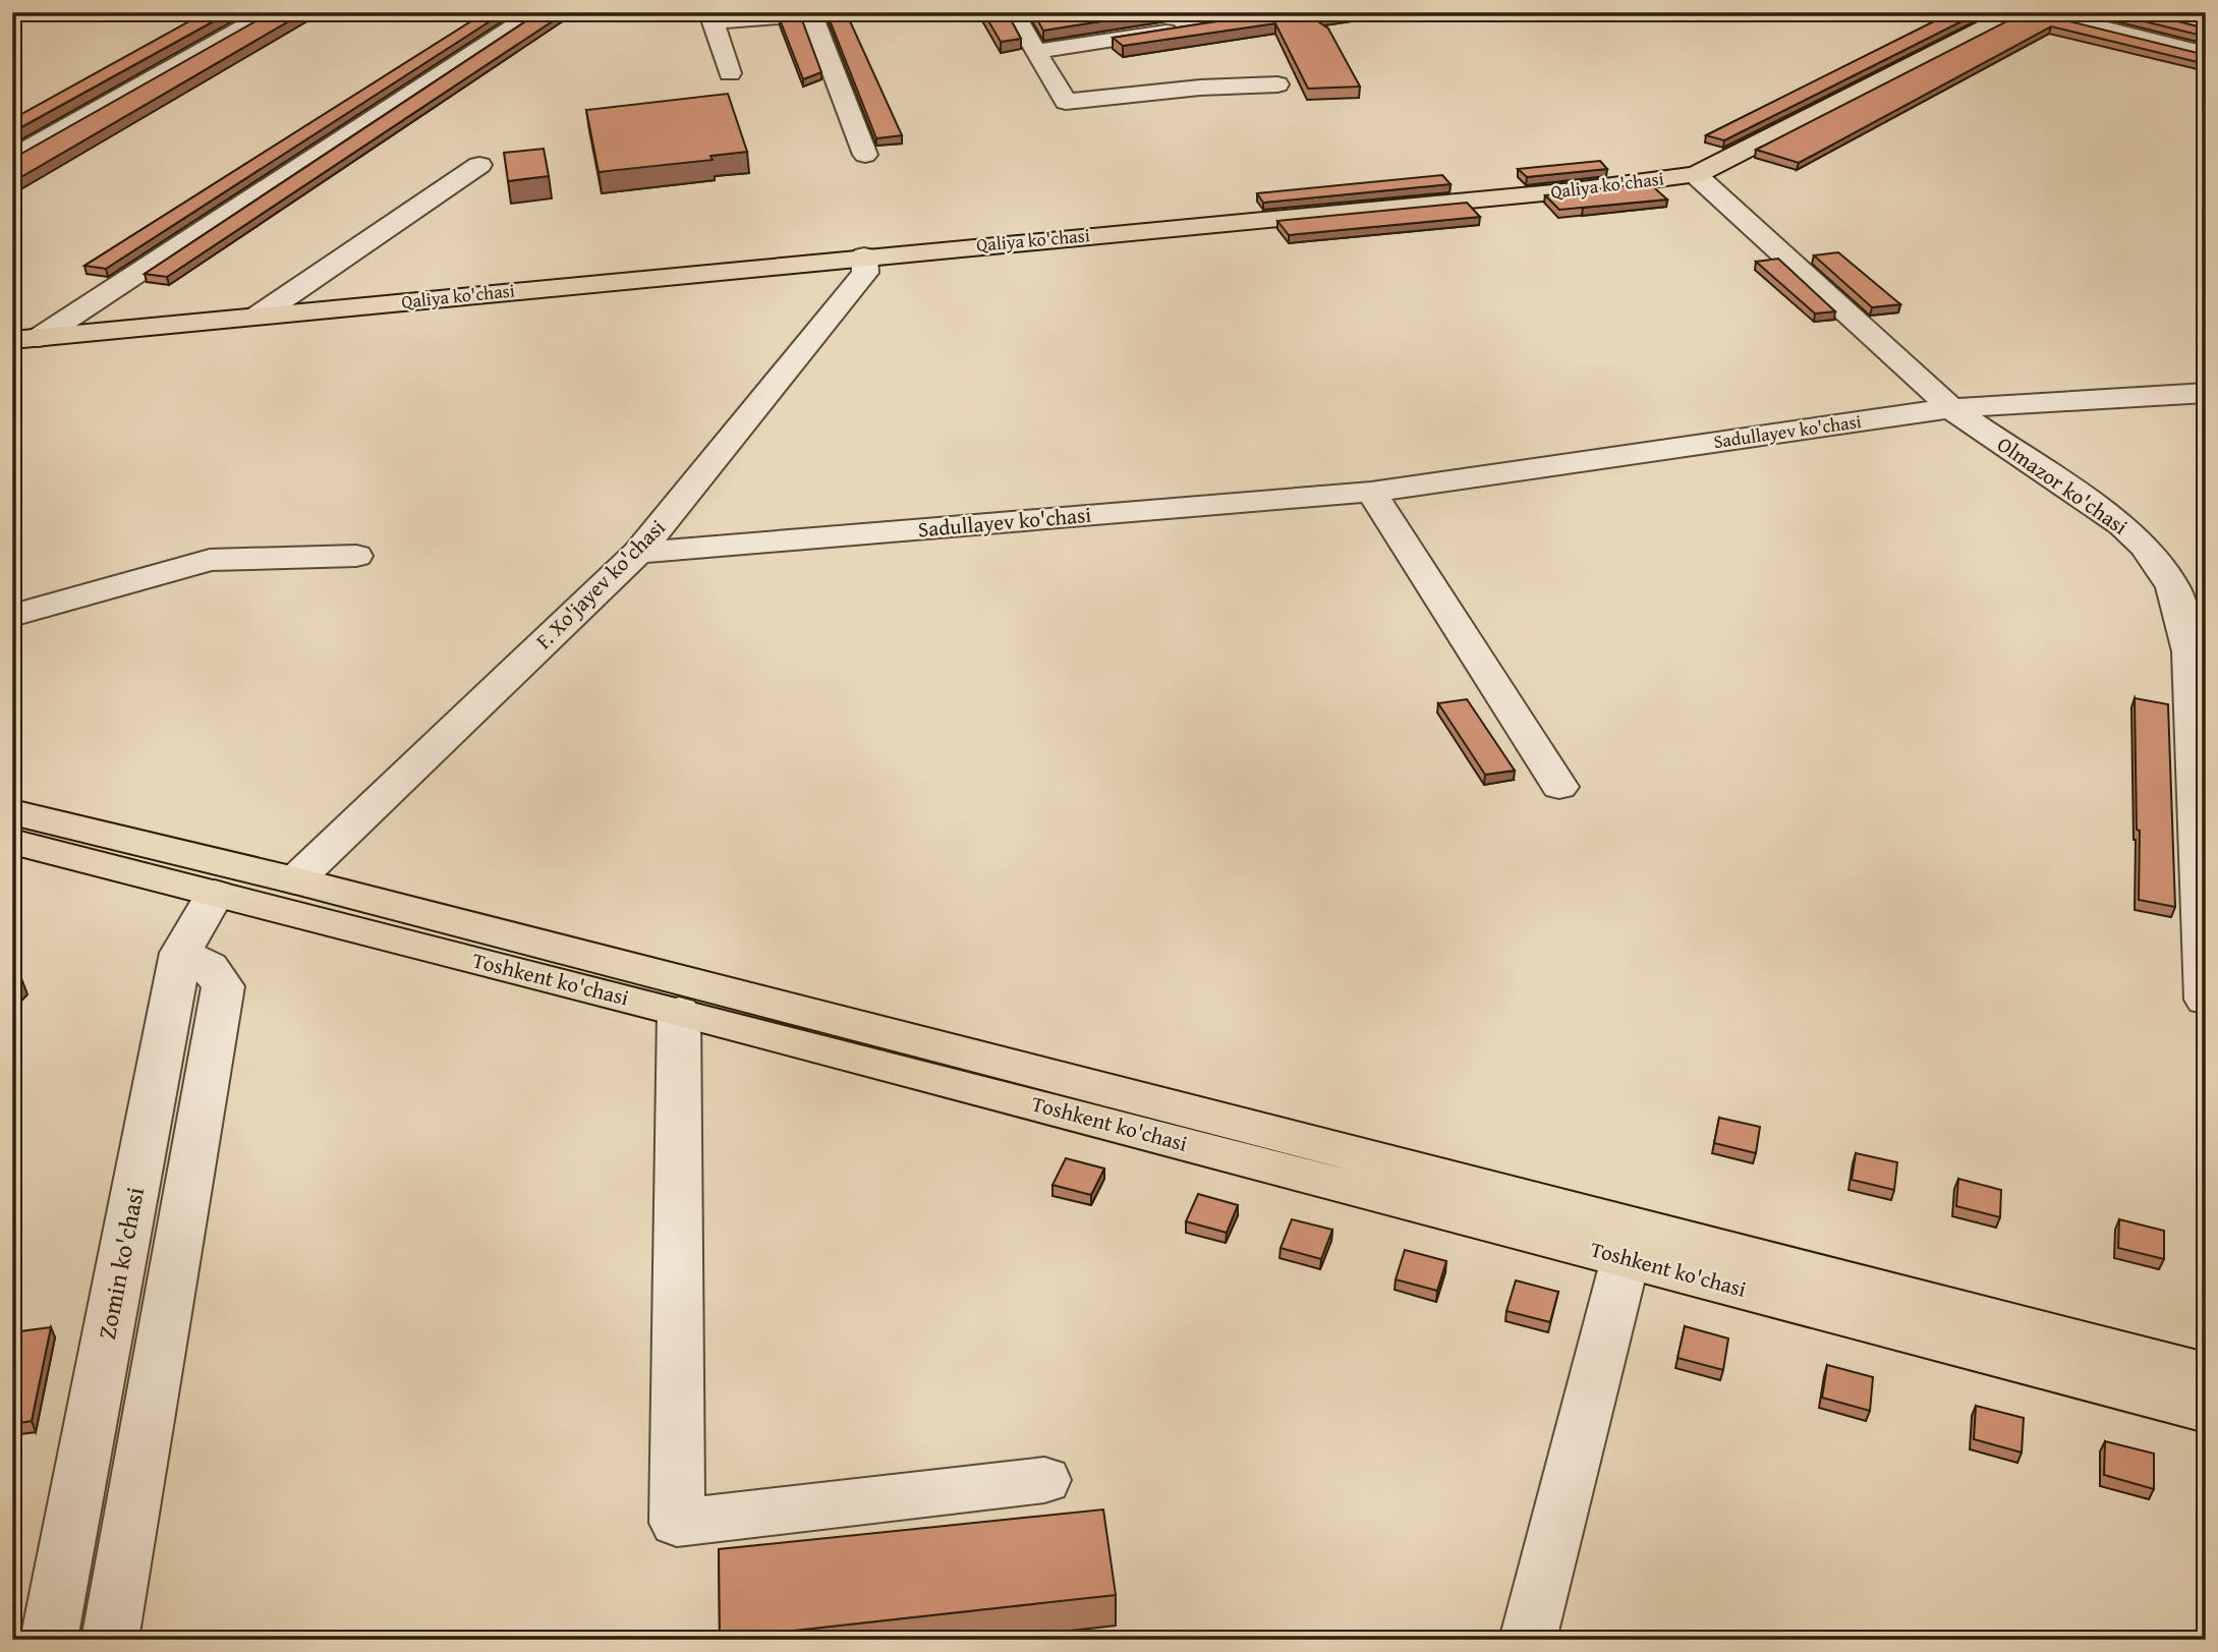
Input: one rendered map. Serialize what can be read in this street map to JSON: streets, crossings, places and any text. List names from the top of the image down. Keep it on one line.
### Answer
{"streets":{"main road":["Qaliya ko'chasi","Toshkent ko'chasi"],"street":["Sadullayev ko'chasi","Olmazor ko'chasi","F. Xo'jayev ko'chasi","Zomin ko'chasi"]},"crossings":[["Qaliya ko'chasi","Olmazor ko'chasi"],["Qaliya ko'chasi","F. Xo'jayev ko'chasi"],["Sadullayev ko'chasi","Olmazor ko'chasi"],["Sadullayev ko'chasi","F. Xo'jayev ko'chasi"],["F. Xo'jayev ko'chasi","Toshkent ko'chasi"],["Toshkent ko'chasi","Zomin ko'chasi"]]}
